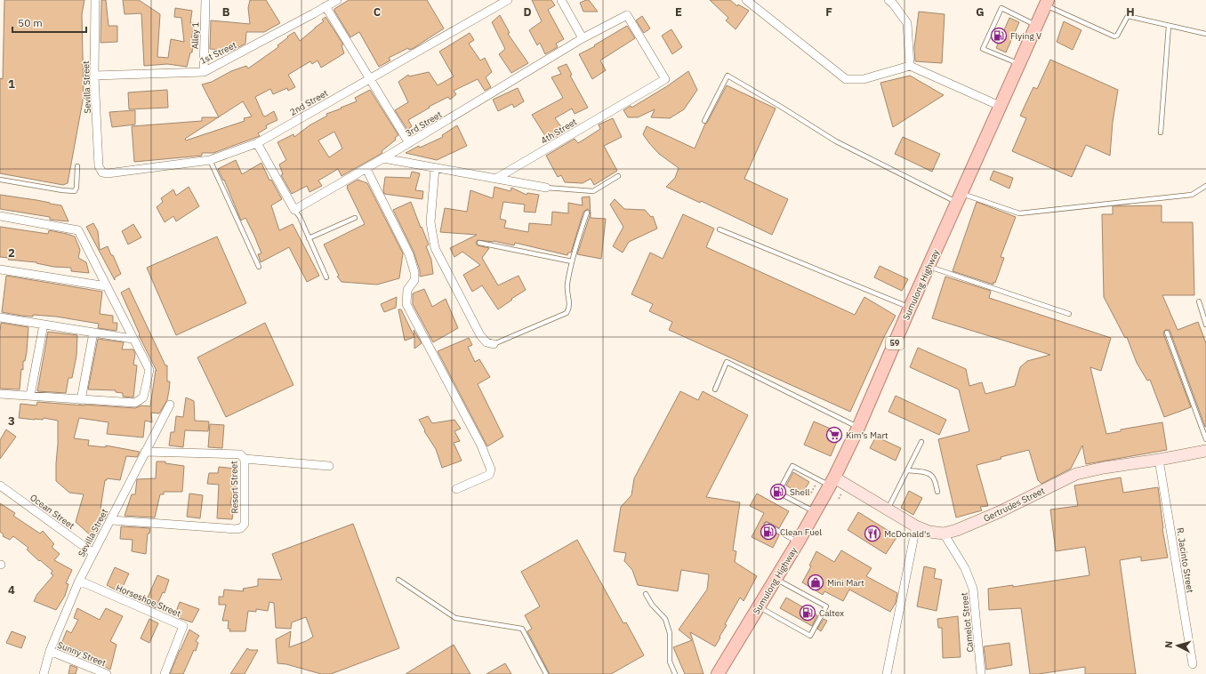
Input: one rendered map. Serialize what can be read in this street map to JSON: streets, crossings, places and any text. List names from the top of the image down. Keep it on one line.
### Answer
{"streets":{"main road":["Sumulong Highway","59"],"street":["Alley 1","1st Street","Sevilla Street","2nd Street","3rd Street","4th Street","Resort Street","Gertrudes Street","Ocean Street","R. Jacinto Street","Horseshoe Street","Camelot Street","Sunny Street"]},"crossings":[["Alley 1","1st Street"],["1st Street","Sevilla Street"],["Sevilla Street","2nd Street"],["Sevilla Street","Resort Street"],["Sevilla Street","Ocean Street"],["Sevilla Street","Horseshoe Street"],["Sevilla Street","Sunny Street"],["3rd Street","4th Street"],["Sumulong Highway","Gertrudes Street"],["Gertrudes Street","R. Jacinto Street"],["Gertrudes Street","Camelot Street"]],"places":{"fuel station":["Flying V","Shell","Clean Fuel","Caltex"],"supermarket":["Kim’s Mart"],"restaurant":["McDonald's"],"shop":["Mini Mart"]},"scale_bar":"50 m","north":"left","grid":{"columns":["B","C","D","E","F","G","H"],"rows":["1","2","3","4"]}}
